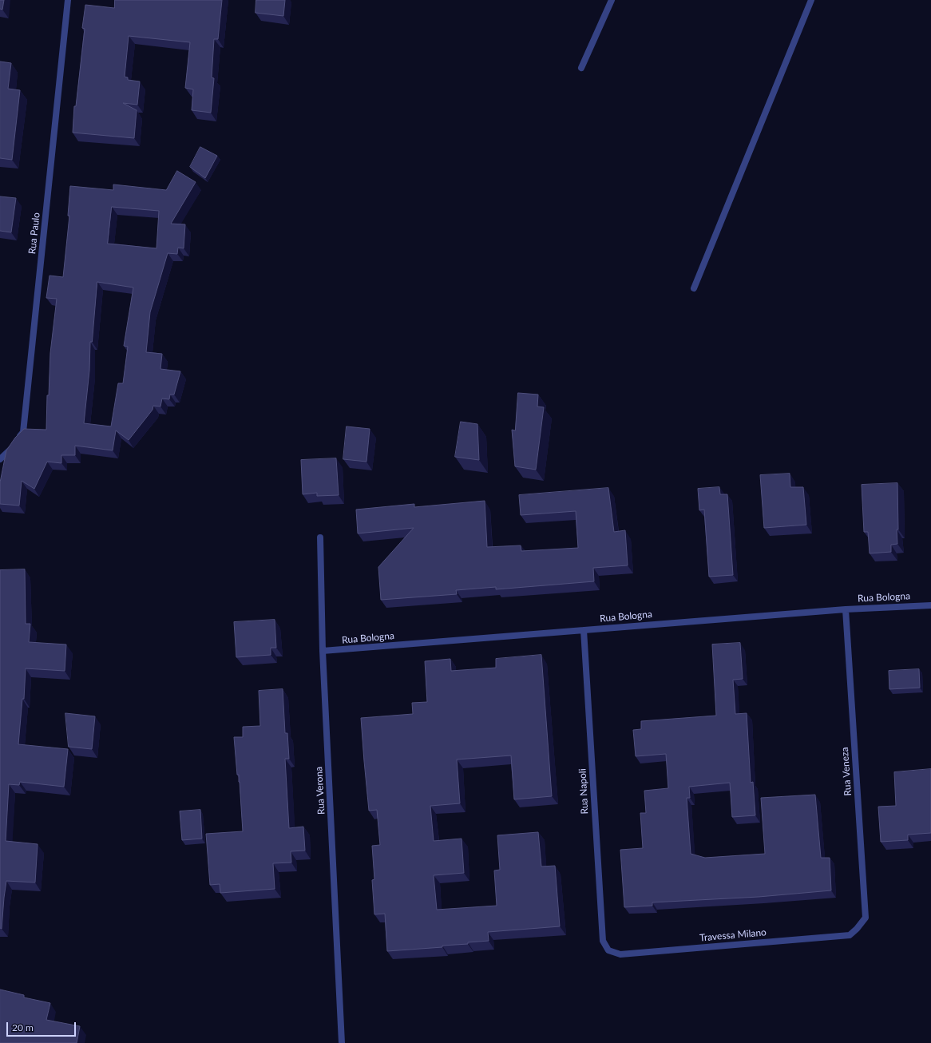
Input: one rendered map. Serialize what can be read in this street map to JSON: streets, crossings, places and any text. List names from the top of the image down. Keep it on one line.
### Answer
{"streets":{"street":["Rua Paulo","Rua Bologna","Rua Veneza","Rua Verona","Rua Napoli","Travessa Milano"]},"crossings":[["Rua Bologna","Rua Veneza"],["Rua Bologna","Rua Verona"],["Rua Bologna","Rua Napoli"],["Rua Veneza","Travessa Milano"],["Rua Napoli","Travessa Milano"]],"scale_bar":"20 m"}
